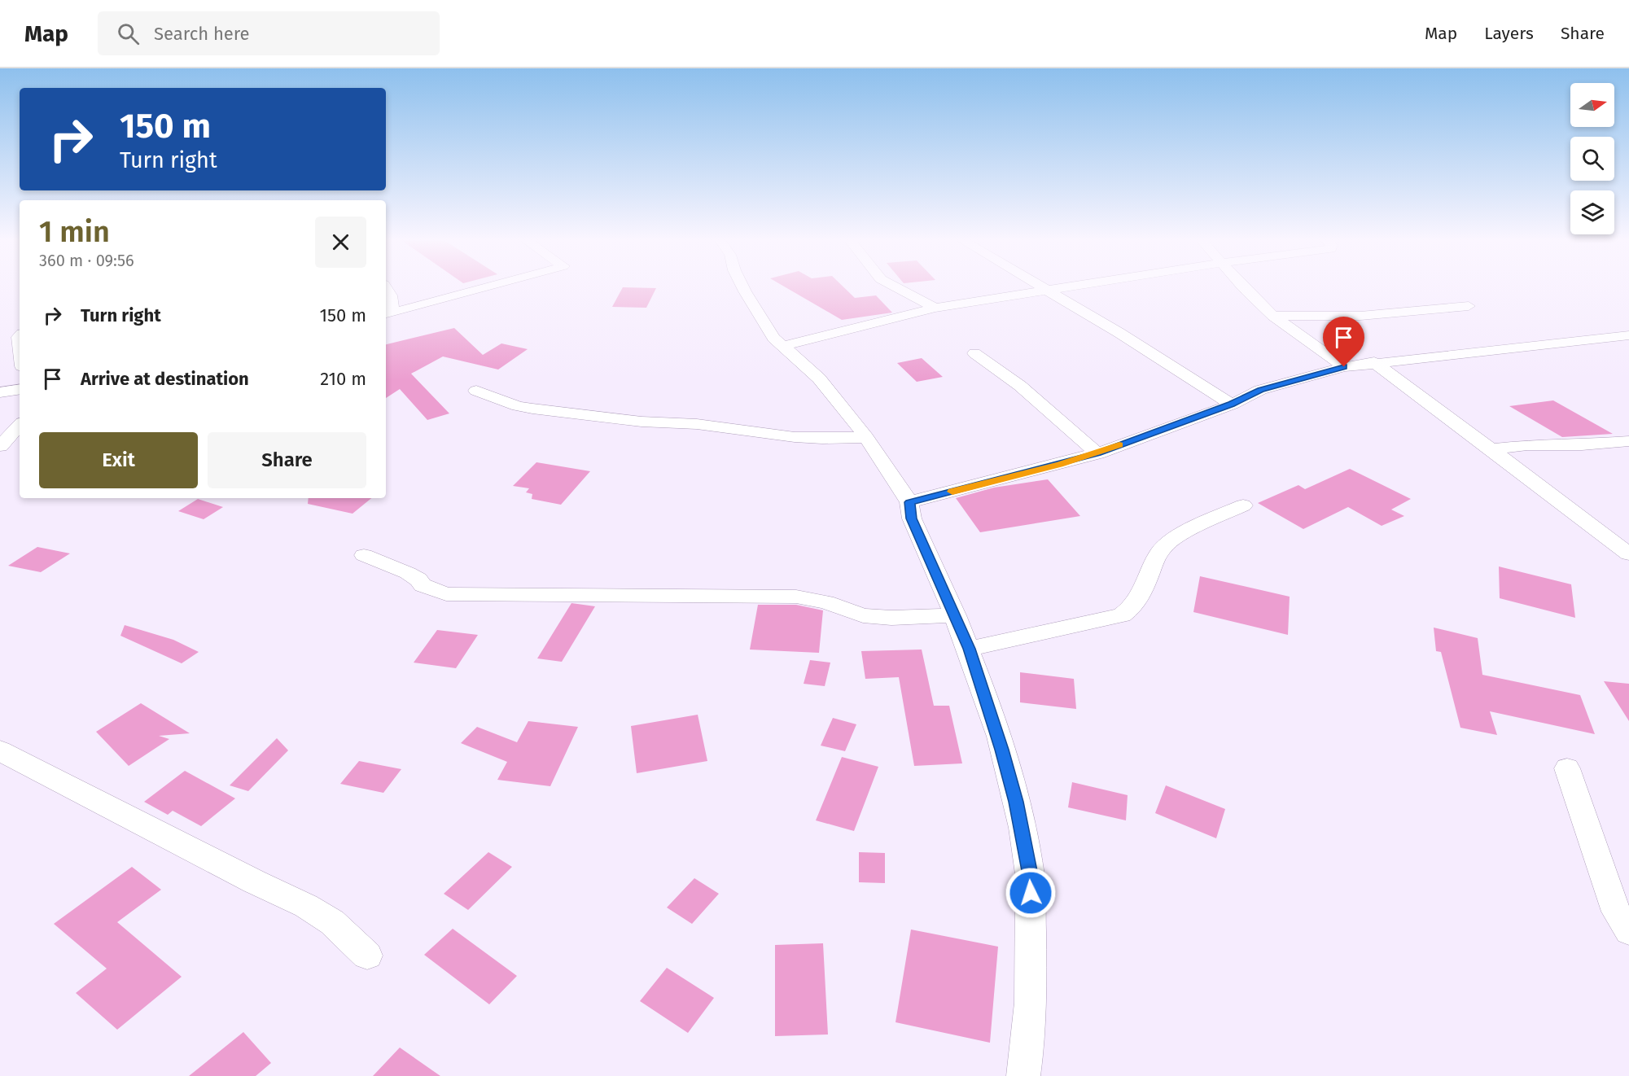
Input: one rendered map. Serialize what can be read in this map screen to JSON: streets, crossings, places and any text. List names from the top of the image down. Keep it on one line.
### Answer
{"north":"right","page":{"header":"Map","search":"Search here","nav":["Map","Layers","Share"],"turn":["150 m","Turn right"],"heading":["1 min","360 m · 09:56"],"list":[{"name":"Turn right","value":"150 m"},{"name":"Arrive at destination","value":"210 m"}],"buttons":["Exit","Share"]}}
